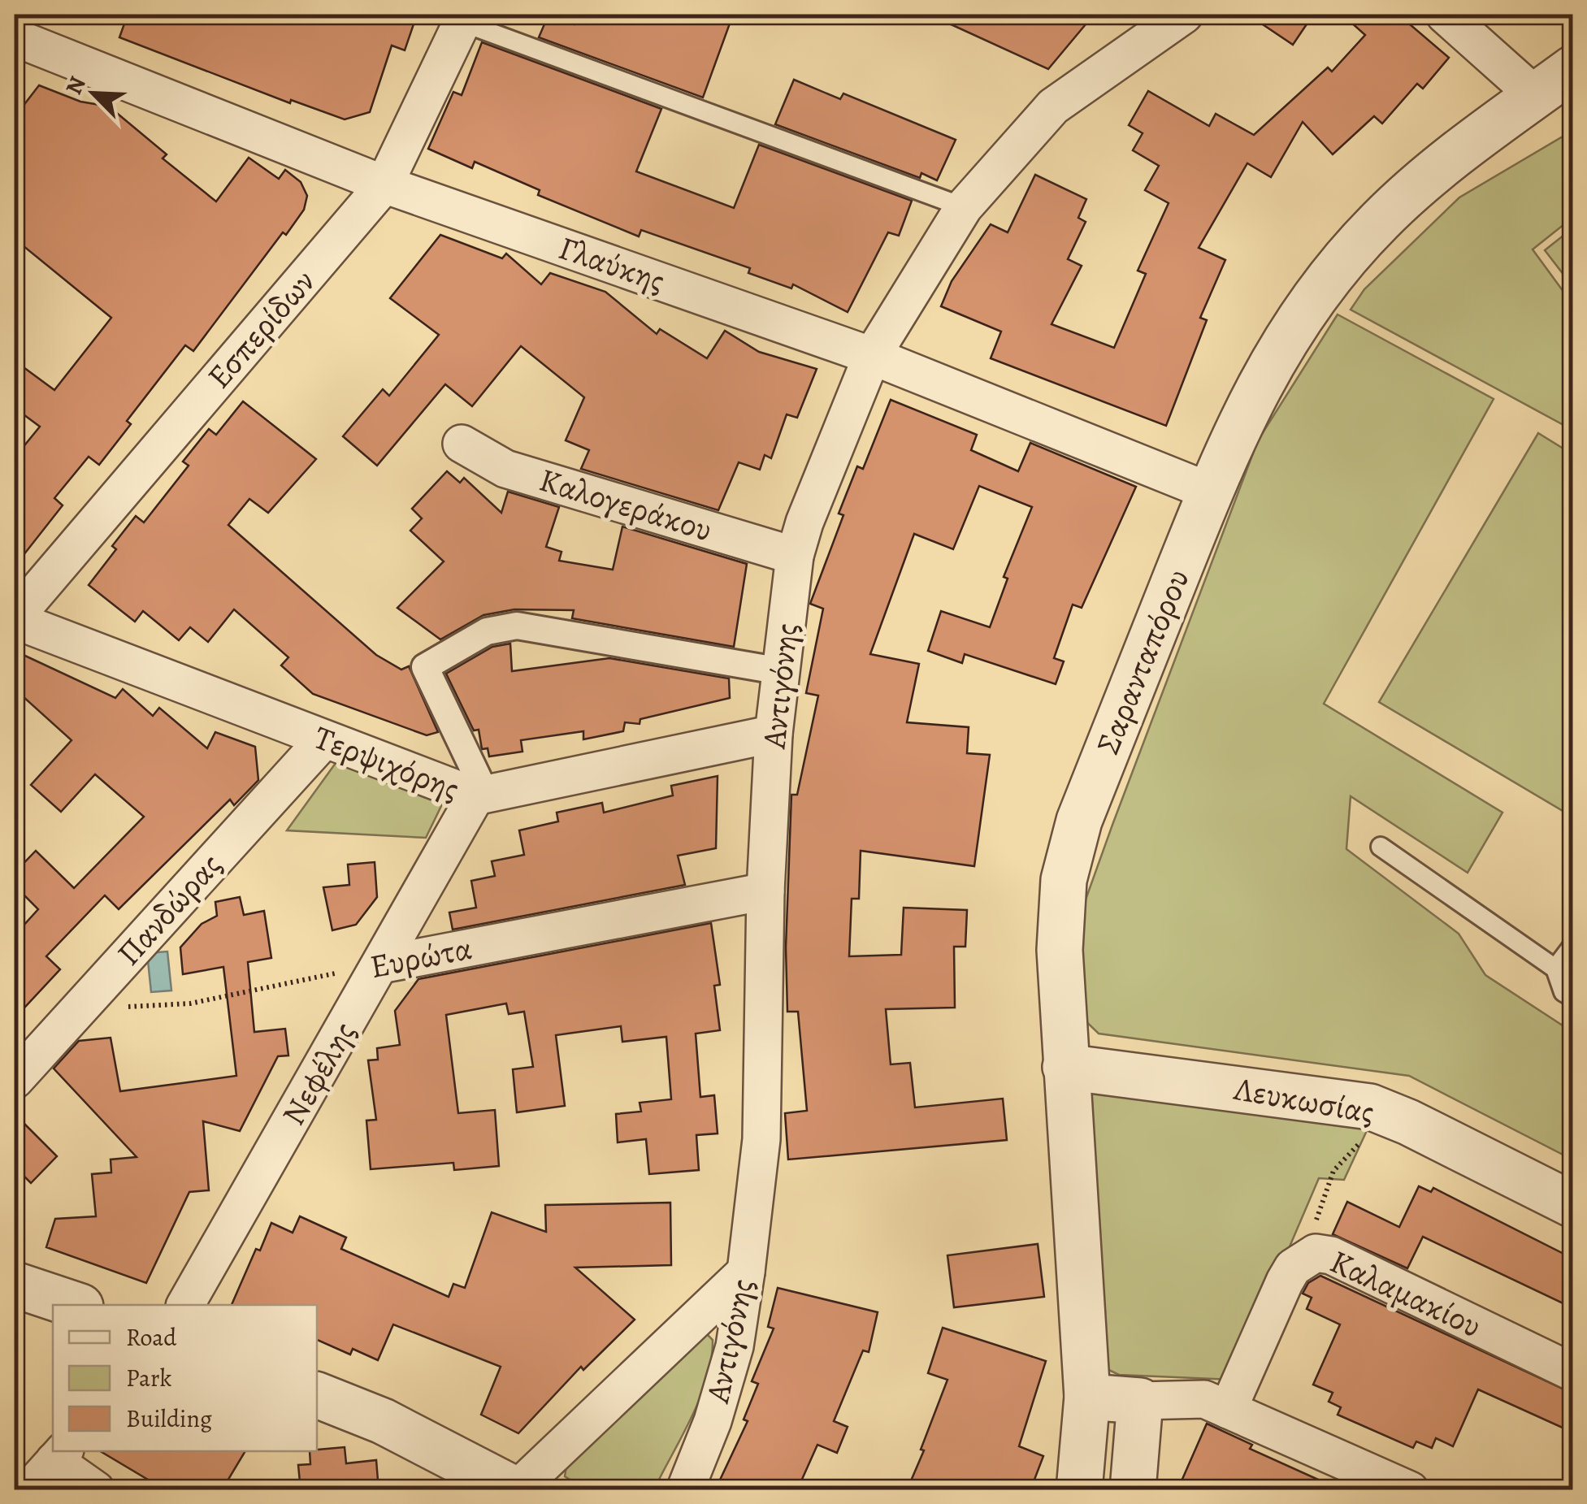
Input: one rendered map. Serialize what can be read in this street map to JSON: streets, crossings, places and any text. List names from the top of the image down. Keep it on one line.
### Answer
{"streets":{"street":["Γλαύκης","Εσπερίδων","Καλογεράκου","Σαρανταπόρου","Αντιγόνης","Τερψιχόρης","Πανδώρας","Ευρώτα","Νεφέλης","Λευκωσίας","Καλαμακίου"]},"crossings":[["Γλαύκης","Εσπερίδων"],["Γλαύκης","Σαρανταπόρου"],["Γλαύκης","Αντιγόνης"],["Εσπερίδων","Τερψιχόρης"],["Καλογεράκου","Αντιγόνης"],["Σαρανταπόρου","Λευκωσίας"],["Αντιγόνης","Τερψιχόρης"],["Αντιγόνης","Ευρώτα"],["Τερψιχόρης","Πανδώρας"],["Τερψιχόρης","Νεφέλης"],["Πανδώρας","Ευρώτα"],["Ευρώτα","Νεφέλης"]],"legend":["Road","Park","Building"],"north":"top left"}
